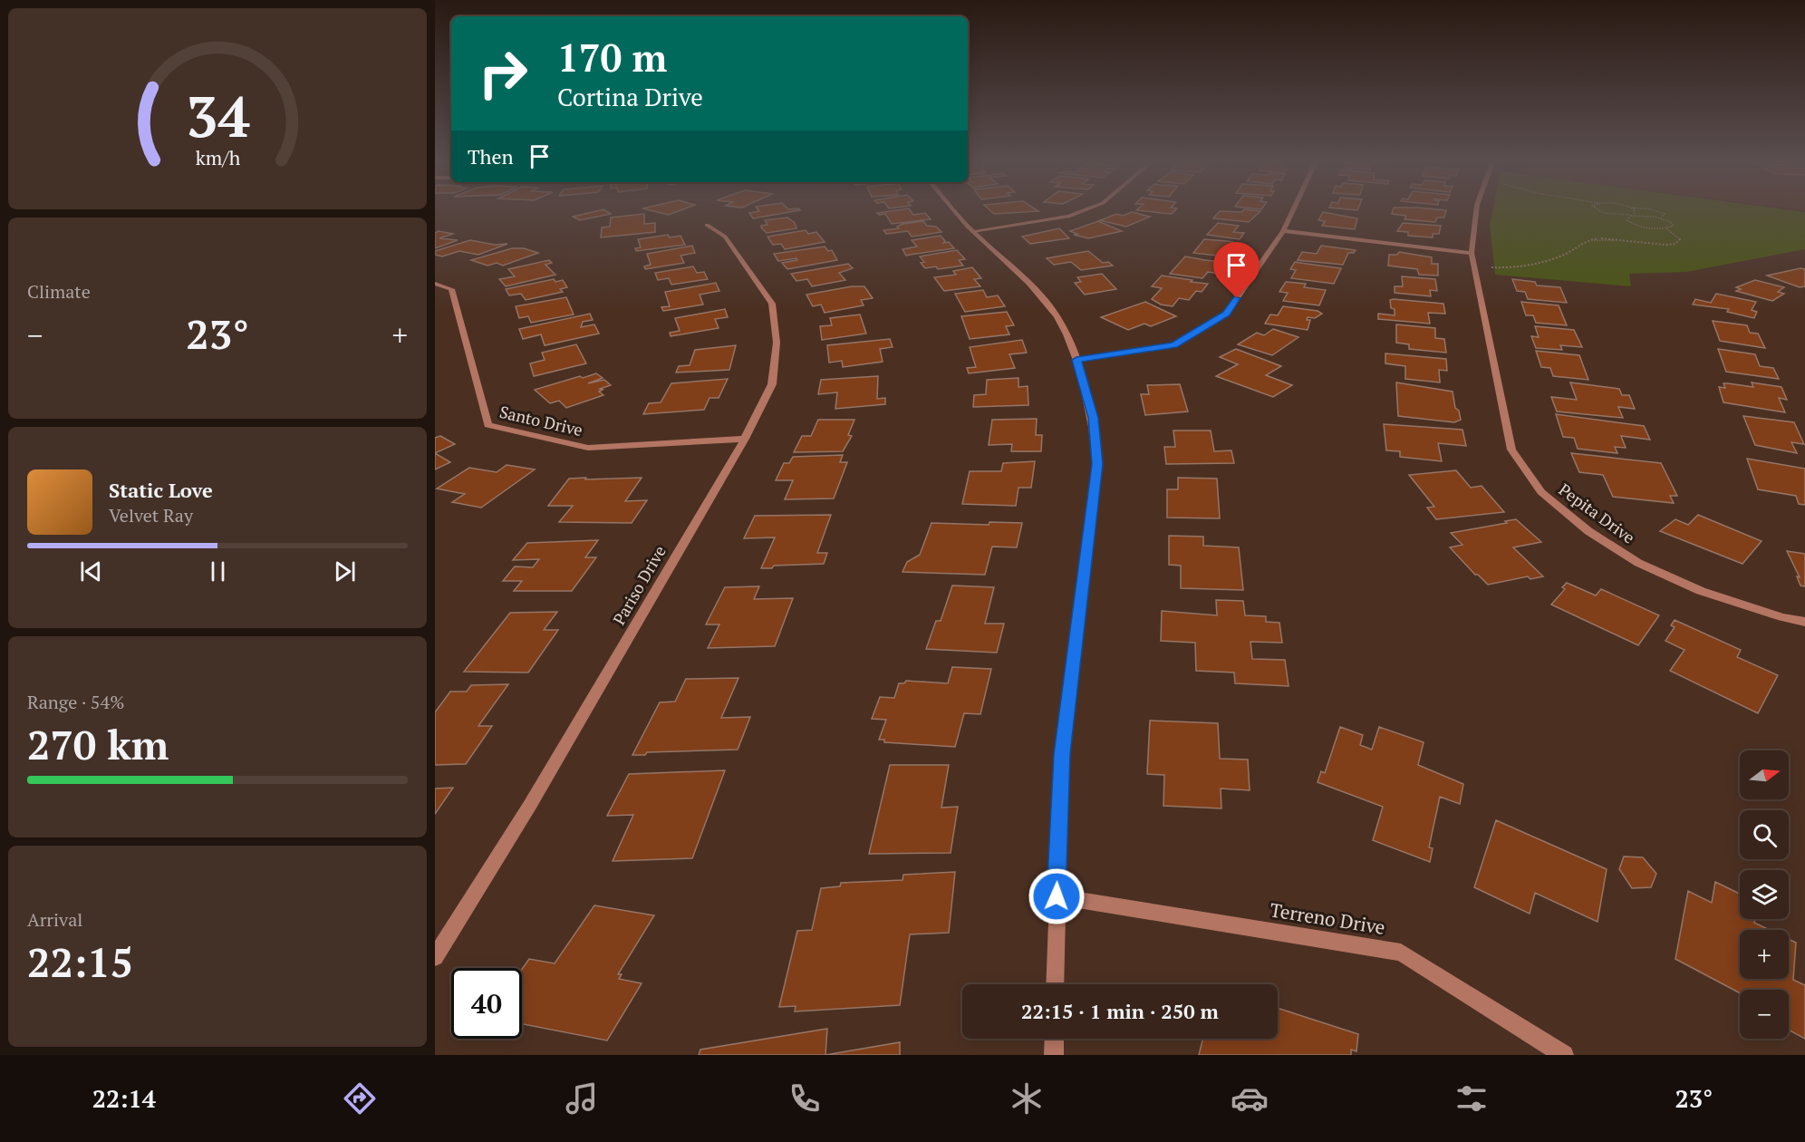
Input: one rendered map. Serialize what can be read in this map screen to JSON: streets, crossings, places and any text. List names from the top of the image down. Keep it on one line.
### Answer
{"streets":{"street":["Santo Drive","Pepita Drive","Pariso Drive","Terreno Drive"]},"crossings":[["Santo Drive","Pariso Drive"]],"north":"right","page":{"turn":["170 m","Cortina Drive"],"then":"Then","tile":["Climate",["Range · 54%","270 km"],["Arrival","22:15"]],"heat":["−","23°","+"],"song":["Static Love","Velvet Ray"],"map_buttons":["+","−"],"limit":"40","trip":"22:15 · 1 min · 250 m","tabs":["22:14","23°"],"gauge":["34","km/h"]}}
